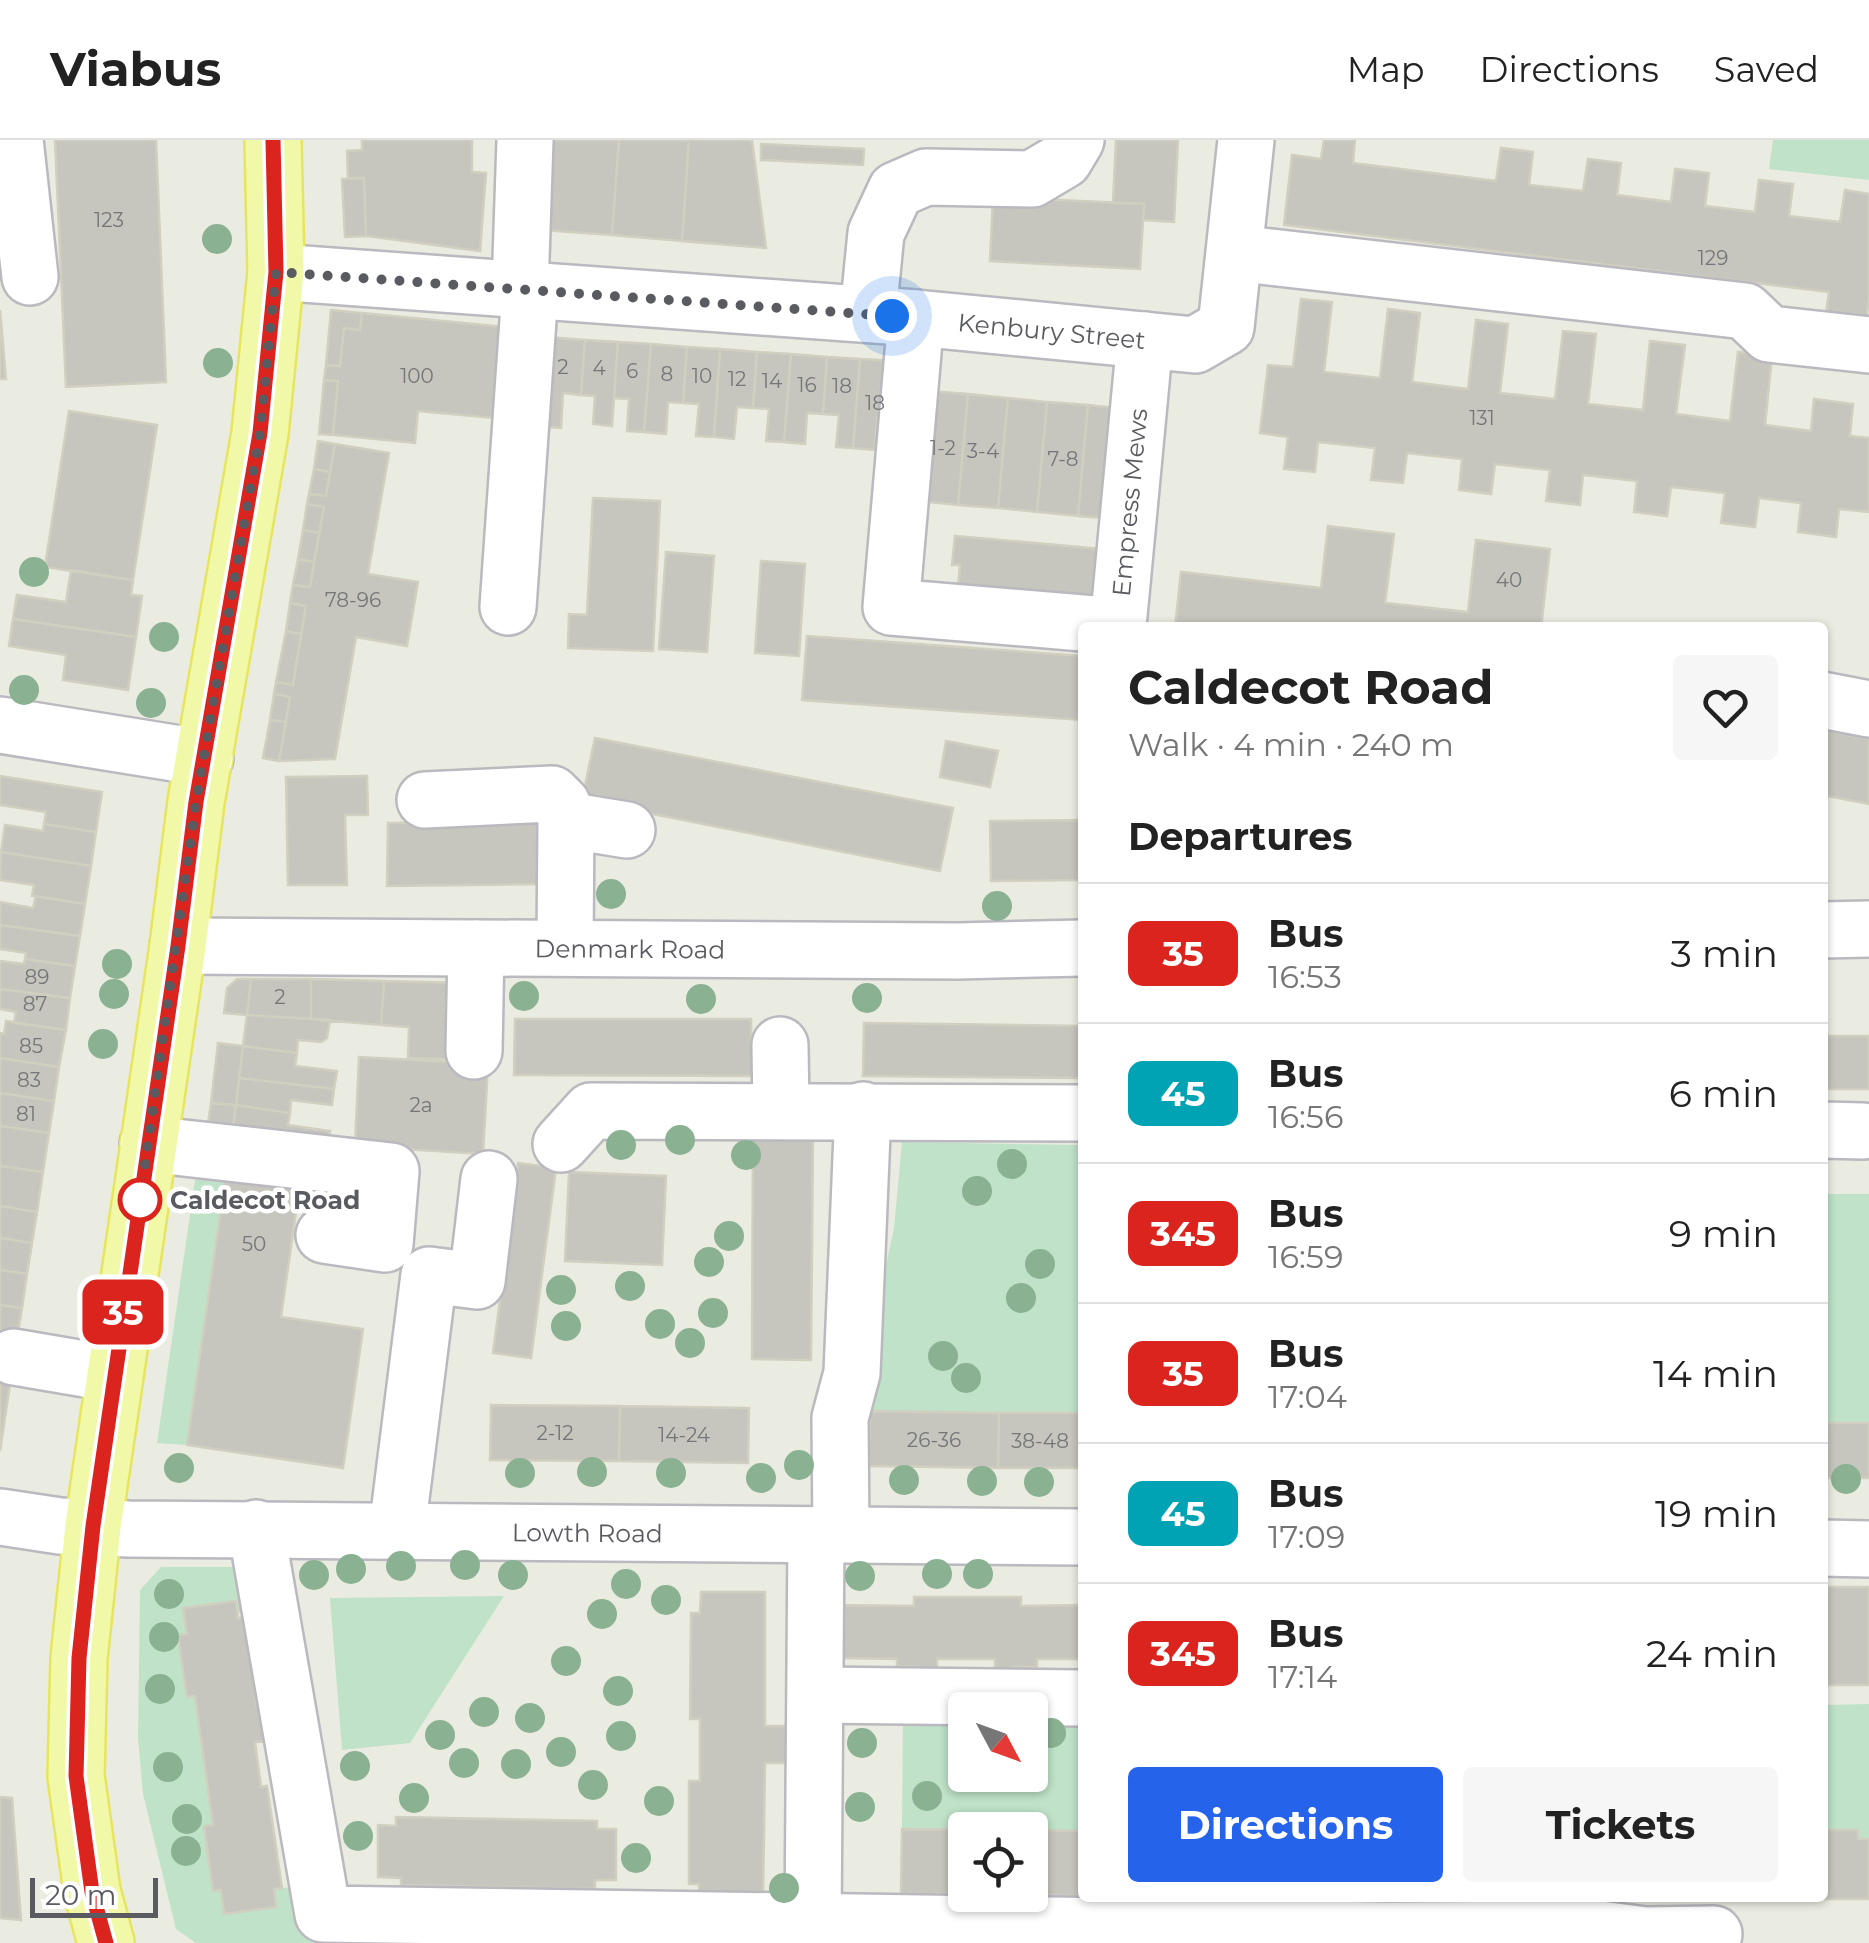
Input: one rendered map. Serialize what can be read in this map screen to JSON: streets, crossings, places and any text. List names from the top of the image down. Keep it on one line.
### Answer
{"streets":{"street":["Kenbury Street","Empress Mews","Denmark Road","Lowth Road"]},"crossings":[["Kenbury Street","Empress Mews"]],"places":["Caldecot Road"],"lines":["bus line 35"],"house_numbers":["123","129","2","4","6","8","100","10","12","14","16","18","18","131","1-2","3-4","7-8","40","78-96","89","2","87","85","83","2a","81","50","2-12","14-24","26-36","38-48"],"scale_bar":"20 m","north":"bottom right","page":{"header":"Viabus","nav":["Map","Directions","Saved"],"on_map":"35","heading":[["Caldecot Road","Walk · 4 min · 240 m"],"Departures"],"list":[{"mark":"35","name":"Bus","note":"16:53","value":"3 min"},{"mark":"45","name":"Bus","note":"16:56","value":"6 min"},{"mark":"345","name":"Bus","note":"16:59","value":"9 min"},{"mark":"35","name":"Bus","note":"17:04","value":"14 min"},{"mark":"45","name":"Bus","note":"17:09","value":"19 min"},{"mark":"345","name":"Bus","note":"17:14","value":"24 min"}],"buttons":["Directions","Tickets"],"scale":"20 m"}}
